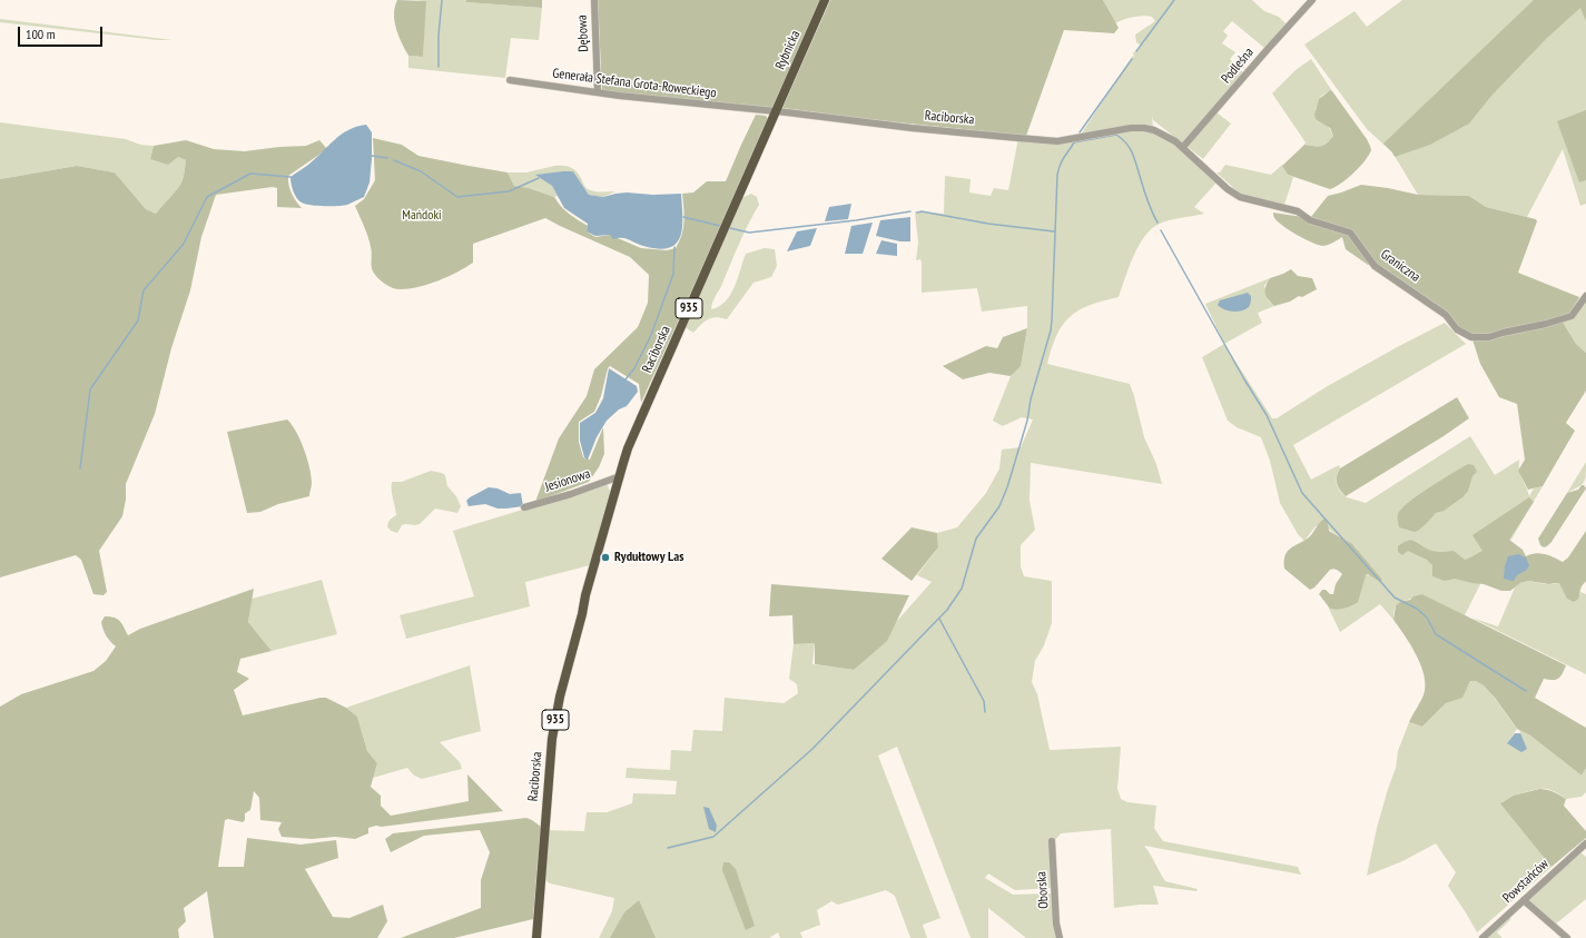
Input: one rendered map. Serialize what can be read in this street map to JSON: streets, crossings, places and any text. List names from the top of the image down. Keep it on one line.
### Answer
{"streets":{"main road":["Rybnicka","Raciborska","935"],"street":["Dębowa","Podleśna","Generała Stefana Grota-Roweckiego","Graniczna","Jesionowa","Powstańców","Oborska"]},"crossings":[["Dębowa","Generała Stefana Grota-Roweckiego"],["Rybnicka","Generała Stefana Grota-Roweckiego"],["Rybnicka","Raciborska"],["Podleśna","Raciborska"],["Podleśna","Graniczna"],["Generała Stefana Grota-Roweckiego","Raciborska"],["Raciborska","Graniczna"],["Raciborska","Jesionowa"]],"parks":["Mańdoki"],"places":["Rydułtowy Las"],"scale_bar":"100 m"}
